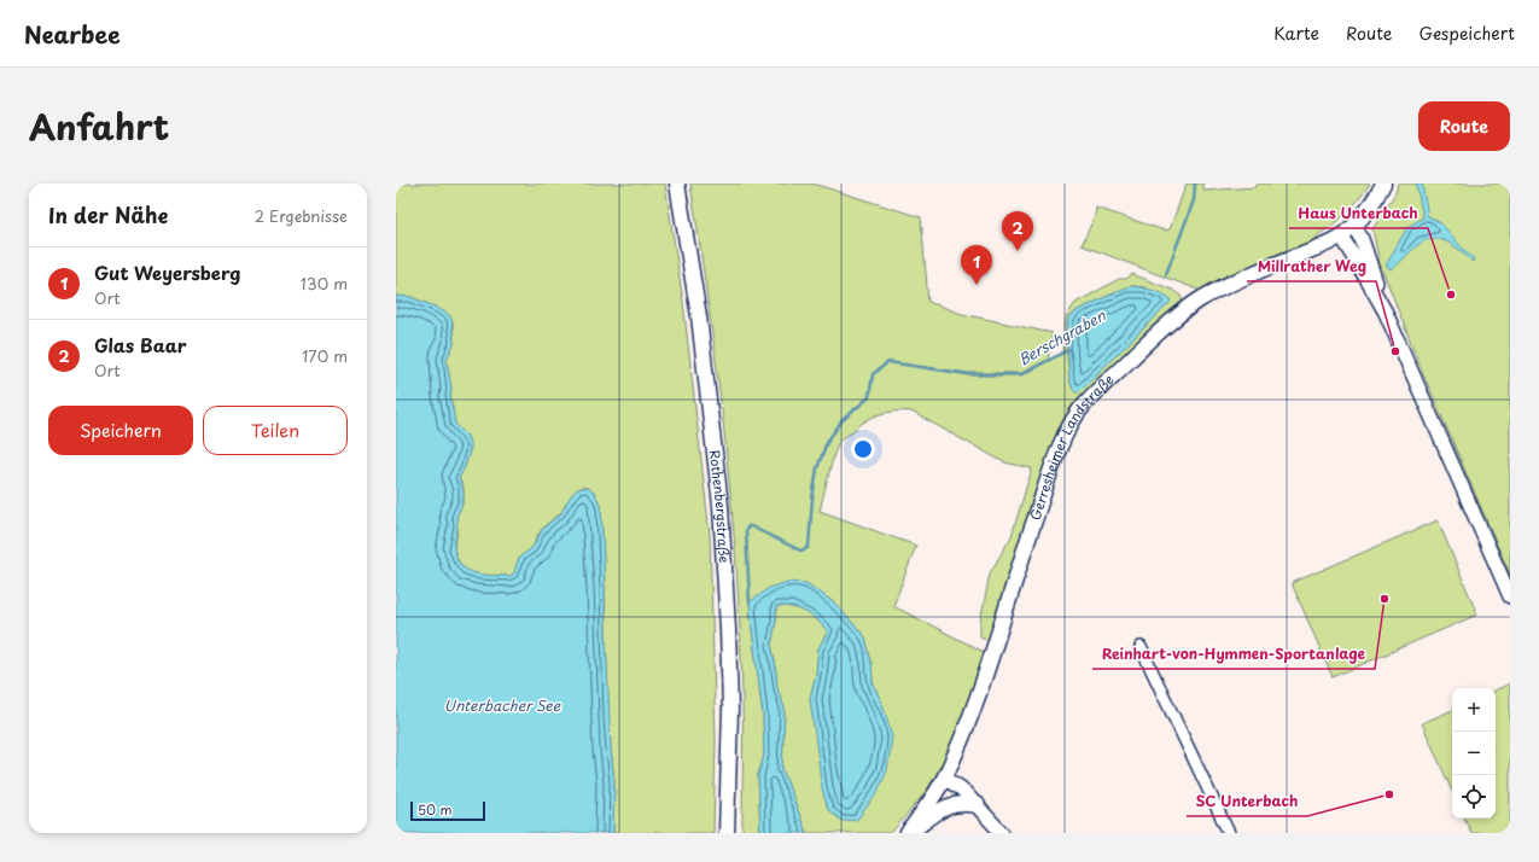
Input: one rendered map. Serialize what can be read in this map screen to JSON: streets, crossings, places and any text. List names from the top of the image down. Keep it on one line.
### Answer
{"streets":{"main road":["Gerresheimer Landstraße","Rothenbergstraße"]},"water":["Berschgraben","Unterbacher See"],"places":["Haus Unterbach","Millrather Weg","Reinhart-von-Hymmen-Sportanlage","SC Unterbach"],"scale_bar":"50 m","page":{"header":"Nearbee","nav":["Karte","Route","Gespeichert"],"title":"Anfahrt","buttons":["Route",["Speichern","Teilen"]],"heading":["In der Nähe","2 Ergebnisse"],"pins":["2","1"],"list":[{"mark":"1","name":"Gut Weyersberg","note":"Ort","value":"130 m"},{"mark":"2","name":"Glas Baar","note":"Ort","value":"170 m"}],"map_buttons":["+","−"],"scale":"50 m"}}
